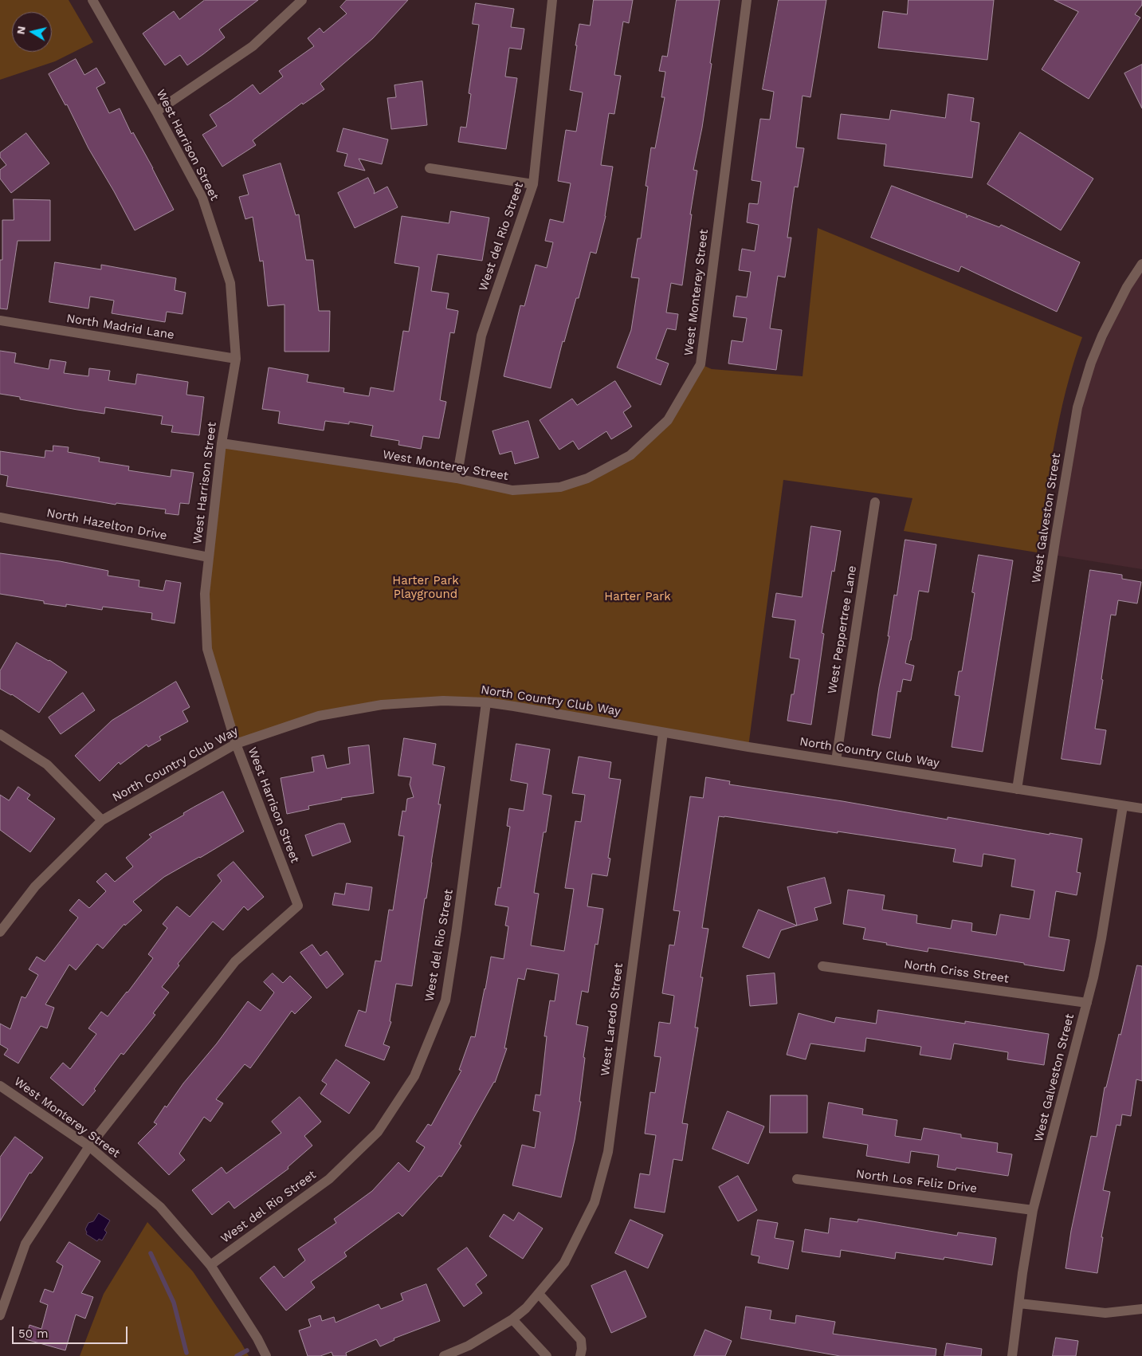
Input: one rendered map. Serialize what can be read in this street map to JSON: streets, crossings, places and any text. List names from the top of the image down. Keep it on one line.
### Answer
{"streets":{"street":["West Harrison Street","West del Rio Street","West Monterey Street","North Madrid Lane","West Galveston Street","North Hazelton Drive","West Peppertree Lane","North Country Club Way","North Criss Street","West Laredo Street","North Los Feliz Drive"]},"crossings":[["West Harrison Street","West Monterey Street"],["West Harrison Street","North Madrid Lane"],["West Harrison Street","North Hazelton Drive"],["West Harrison Street","North Country Club Way"],["West del Rio Street","West Monterey Street"],["West del Rio Street","North Country Club Way"],["West Galveston Street","North Country Club Way"],["West Galveston Street","North Criss Street"],["West Galveston Street","North Los Feliz Drive"],["West Peppertree Lane","North Country Club Way"],["North Country Club Way","West Laredo Street"]],"parks":["Harter Park Playground","Harter Park"],"scale_bar":"50 m","north":"left"}
